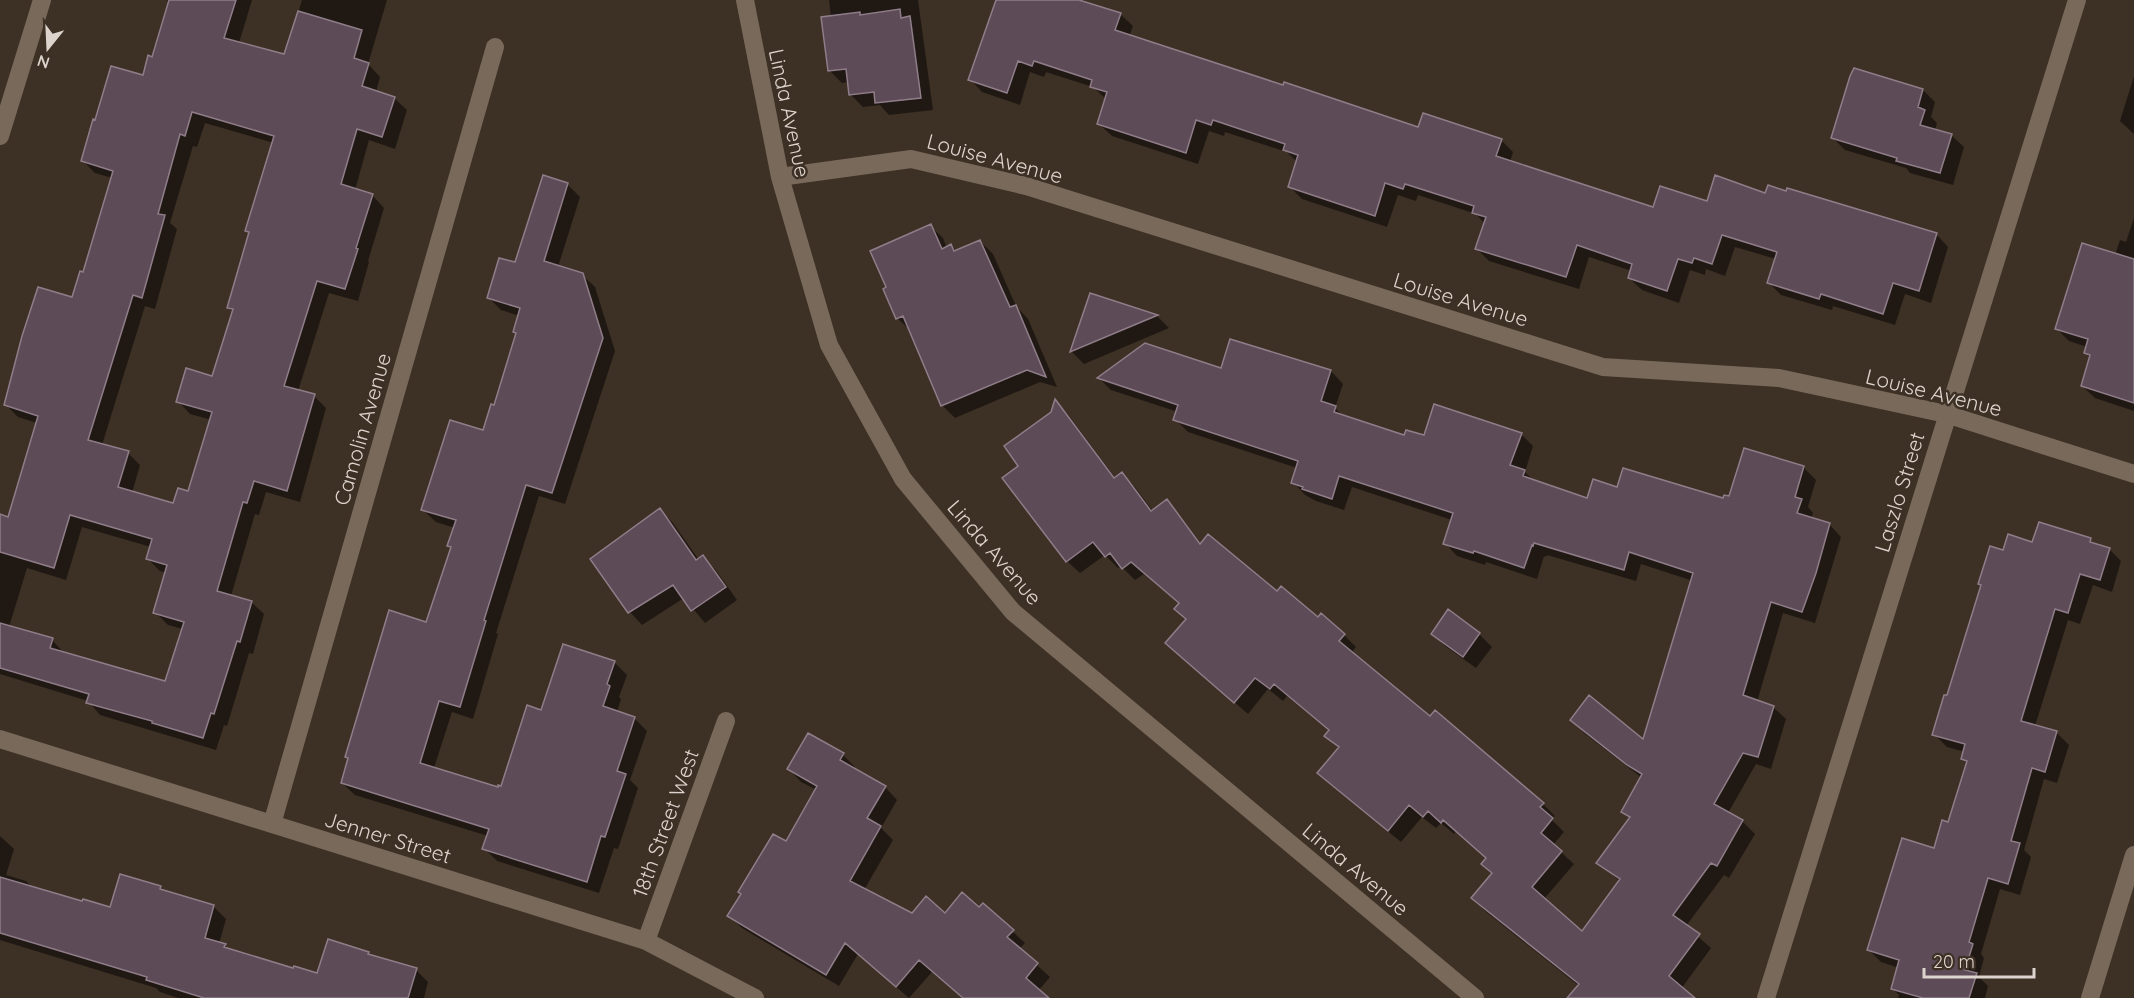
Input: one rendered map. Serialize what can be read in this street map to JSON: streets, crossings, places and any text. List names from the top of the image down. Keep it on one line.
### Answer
{"streets":{"street":["Linda Avenue","Louise Avenue","Camolin Avenue","Laszlo Street","18th Street West","Jenner Street"]},"crossings":[["Linda Avenue","Louise Avenue"],["Louise Avenue","Laszlo Street"],["Camolin Avenue","Jenner Street"],["18th Street West","Jenner Street"]],"scale_bar":"20 m","north":"bottom"}
